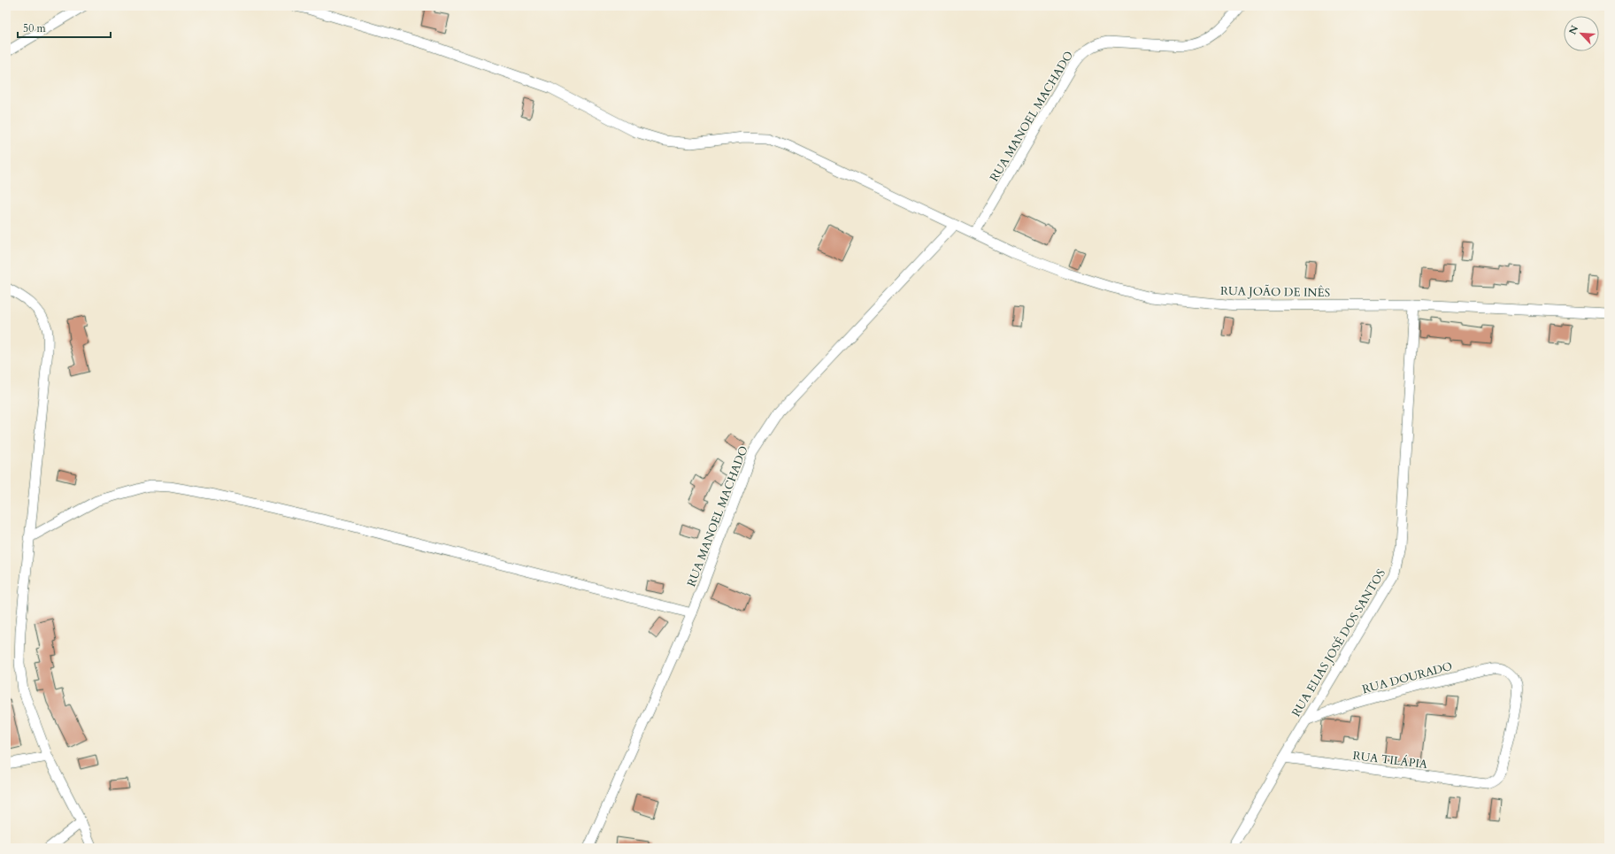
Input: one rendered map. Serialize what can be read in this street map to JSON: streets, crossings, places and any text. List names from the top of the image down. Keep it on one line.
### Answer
{"streets":{"street":["RUA MANOEL MACHADO","RUA JOÃO DE INÊS","RUA ELIAS JOSÉ DOS SANTOS","RUA DOURADO","RUA TILÁPIA"]},"crossings":[["RUA MANOEL MACHADO","RUA JOÃO DE INÊS"],["RUA JOÃO DE INÊS","RUA ELIAS JOSÉ DOS SANTOS"],["RUA ELIAS JOSÉ DOS SANTOS","RUA DOURADO"],["RUA ELIAS JOSÉ DOS SANTOS","RUA TILÁPIA"],["RUA DOURADO","RUA TILÁPIA"]],"scale_bar":"50 m","north":"top left"}
